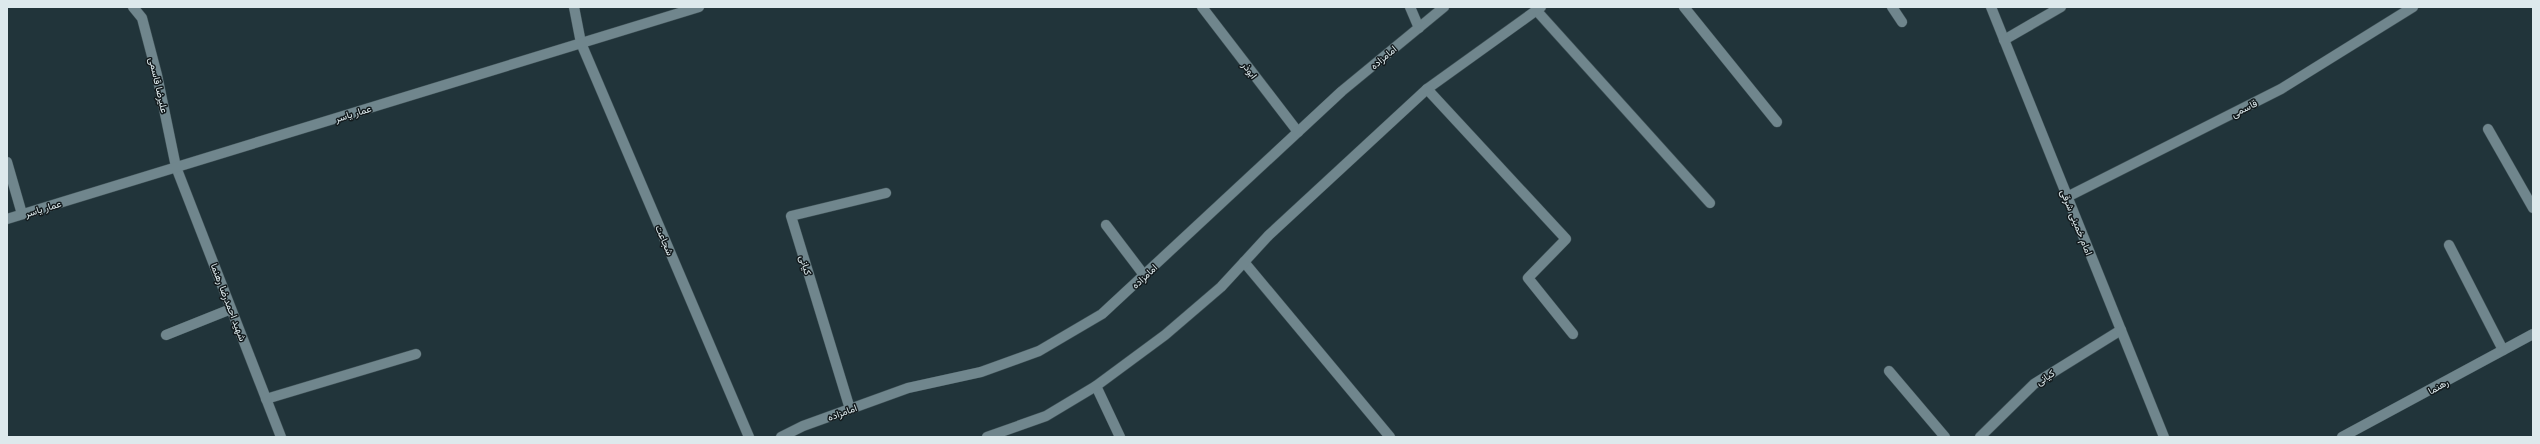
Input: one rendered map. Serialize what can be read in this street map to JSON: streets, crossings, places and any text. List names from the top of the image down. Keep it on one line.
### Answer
{"streets":{"street":["امامزاده","ابوذر","علیرضا قاسمی","قاسمی","عمار یاسر","امام خمینی شرقی","شجاعت","کیانی","شهید احمدرضا رهنما","رهنما"]},"crossings":[["امامزاده","ابوذر"],["امامزاده","کیانی"],["علیرضا قاسمی","عمار یاسر"],["علیرضا قاسمی","شهید احمدرضا رهنما"],["قاسمی","امام خمینی شرقی"],["عمار یاسر","شجاعت"],["عمار یاسر","شهید احمدرضا رهنما"],["امام خمینی شرقی","کیانی"]]}
